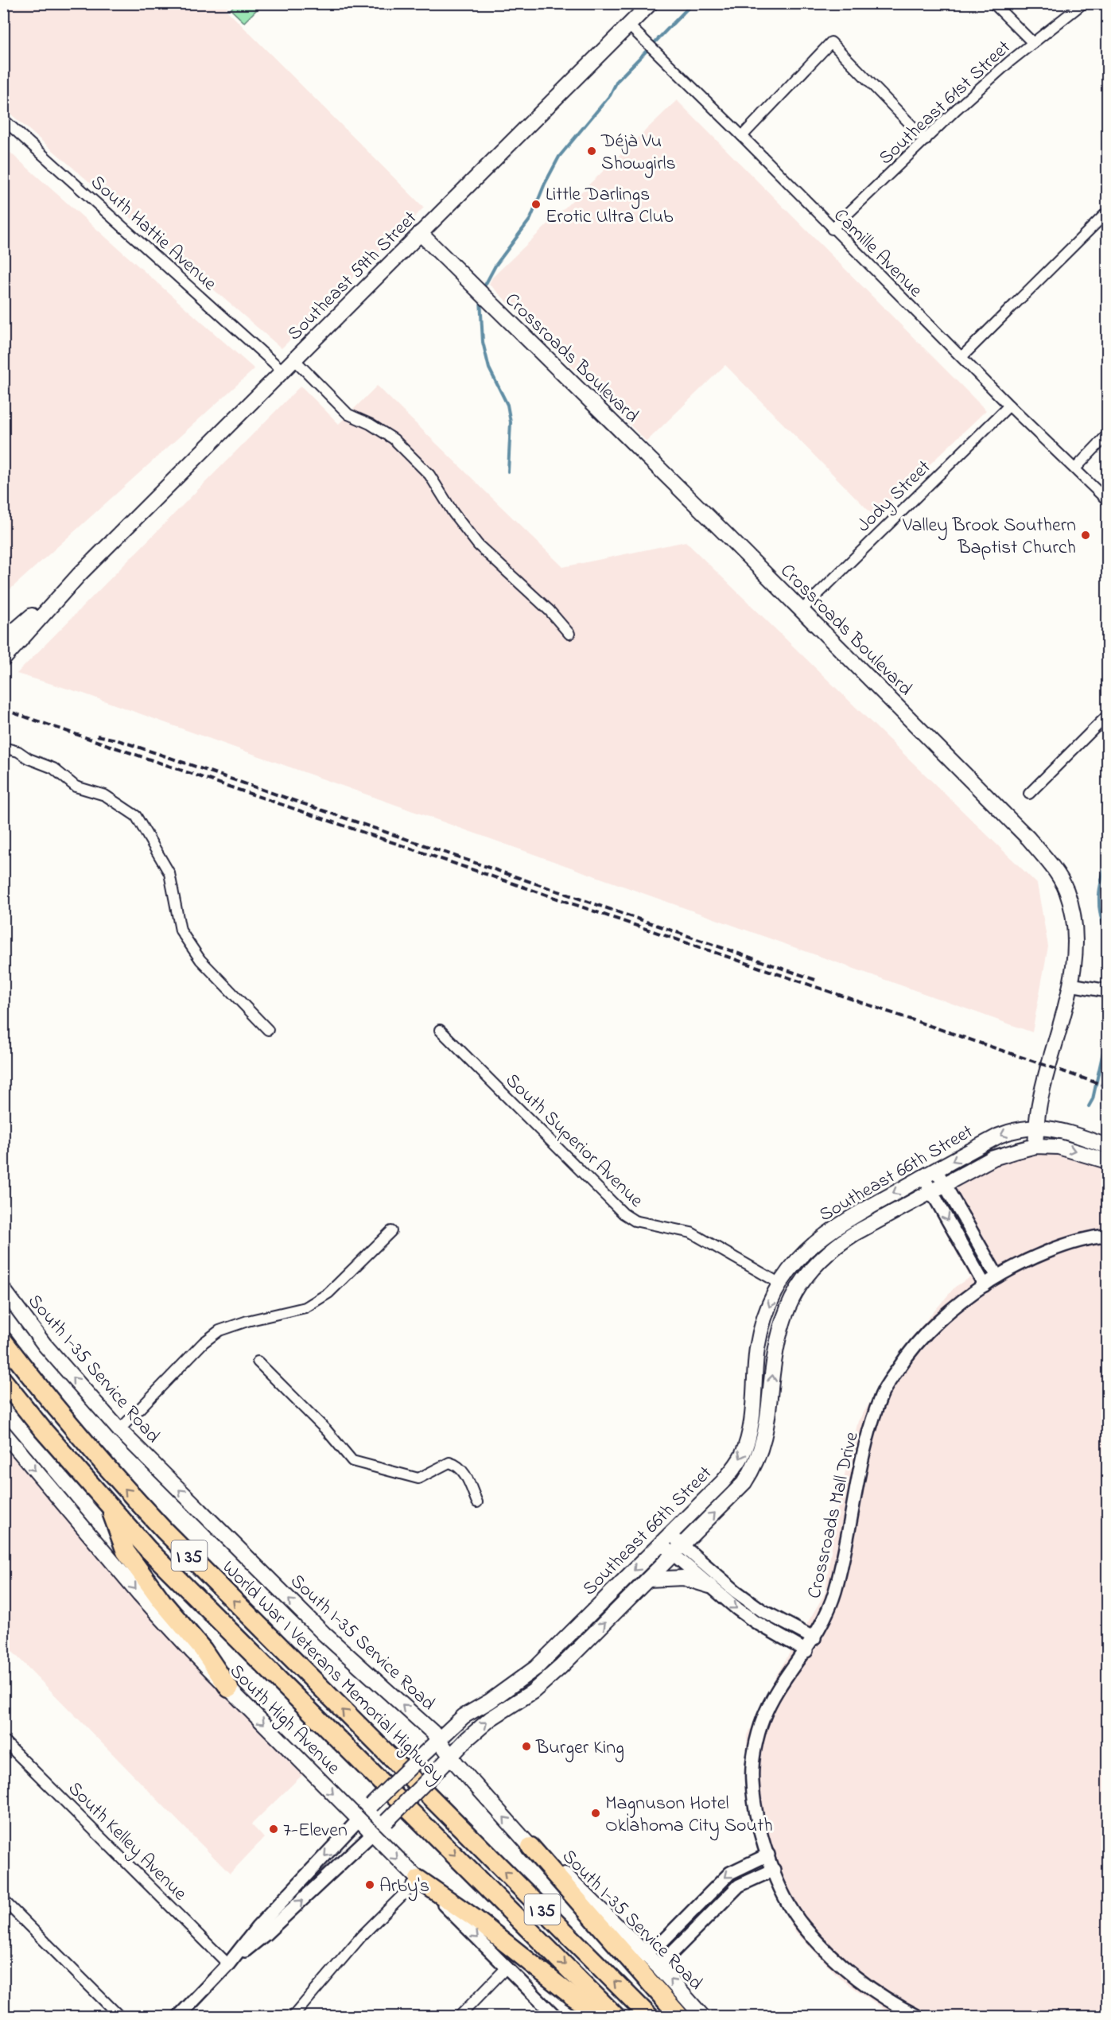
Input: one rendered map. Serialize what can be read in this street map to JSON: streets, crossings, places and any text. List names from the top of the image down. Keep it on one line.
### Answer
{"streets":{"highway":["I 35","World War I Veterans Memorial Highway"],"main road":["Southeast 59th Street","Crossroads Boulevard","Southeast 66th Street","South I-35 Service Road","South High Avenue"],"street":["Southeast 61st Street","South Hattie Avenue","Camille Avenue","Jody Street","South Superior Avenue","Crossroads Mall Drive","South Kelley Avenue"]},"crossings":[["Southeast 61st Street","Camille Avenue"],["South Hattie Avenue","Southeast 59th Street"],["Camille Avenue","Southeast 59th Street"],["Camille Avenue","Jody Street"],["Southeast 59th Street","Crossroads Boulevard"],["Crossroads Boulevard","Jody Street"],["Crossroads Boulevard","Southeast 66th Street"],["South Superior Avenue","Southeast 66th Street"],["Southeast 66th Street","South I-35 Service Road"],["Southeast 66th Street","South High Avenue"],["Southeast 66th Street","South Kelley Avenue"]],"one_way":["South I-35 Service Road","South High Avenue"],"places":["Déjà Vu Showgirls","Little Darlings Erotic Ultra Club","Valley Brook Southern Baptist Church","Burger King","Magnuson Hotel Oklahoma City South","7-Eleven","Arby's"]}
